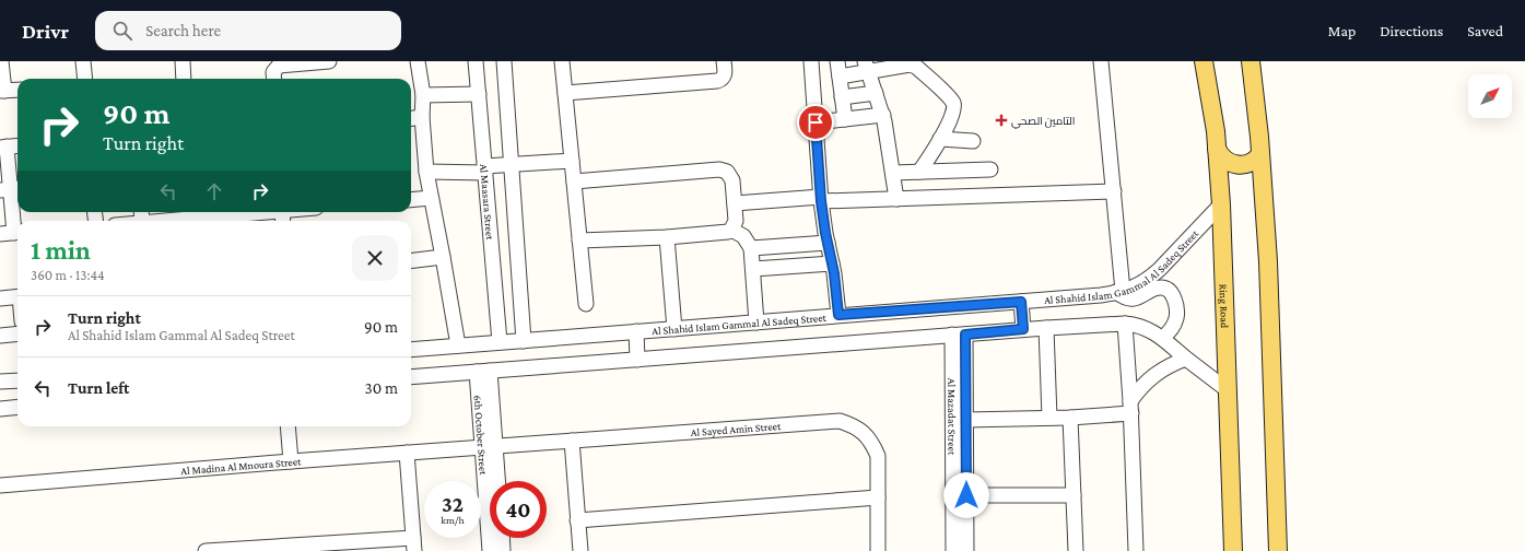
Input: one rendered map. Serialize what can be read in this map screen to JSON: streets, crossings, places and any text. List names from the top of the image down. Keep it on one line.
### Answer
{"streets":{"main road":["Ring Road"],"street":["Al Maasara Street","Al Shahid Islam Gammal Al Sadeq Street","Al Mazadat Street","Al Sayed Amin Street","6th October Street","Al Madina Al Mnoura Street"]},"crossings":[["Al Maasara Street","Al Shahid Islam Gammal Al Sadeq Street"],["Al Shahid Islam Gammal Al Sadeq Street","Ring Road"],["Al Sayed Amin Street","6th October Street"],["Al Sayed Amin Street","Al Madina Al Mnoura Street"],["6th October Street","Al Madina Al Mnoura Street"]],"places":{"health":["التامين الصحي"]},"north":"top right","page":{"header":"Drivr","search":"Search here","nav":["Map","Directions","Saved"],"turn":["90 m","Turn right"],"heading":["1 min","360 m · 13:44"],"list":[{"name":"Turn right","note":"Al Shahid Islam Gammal Al Sadeq Street","value":"90 m"},{"name":"Turn left","value":"30 m"}],"speed":"32 km/h","limit":"40"}}
